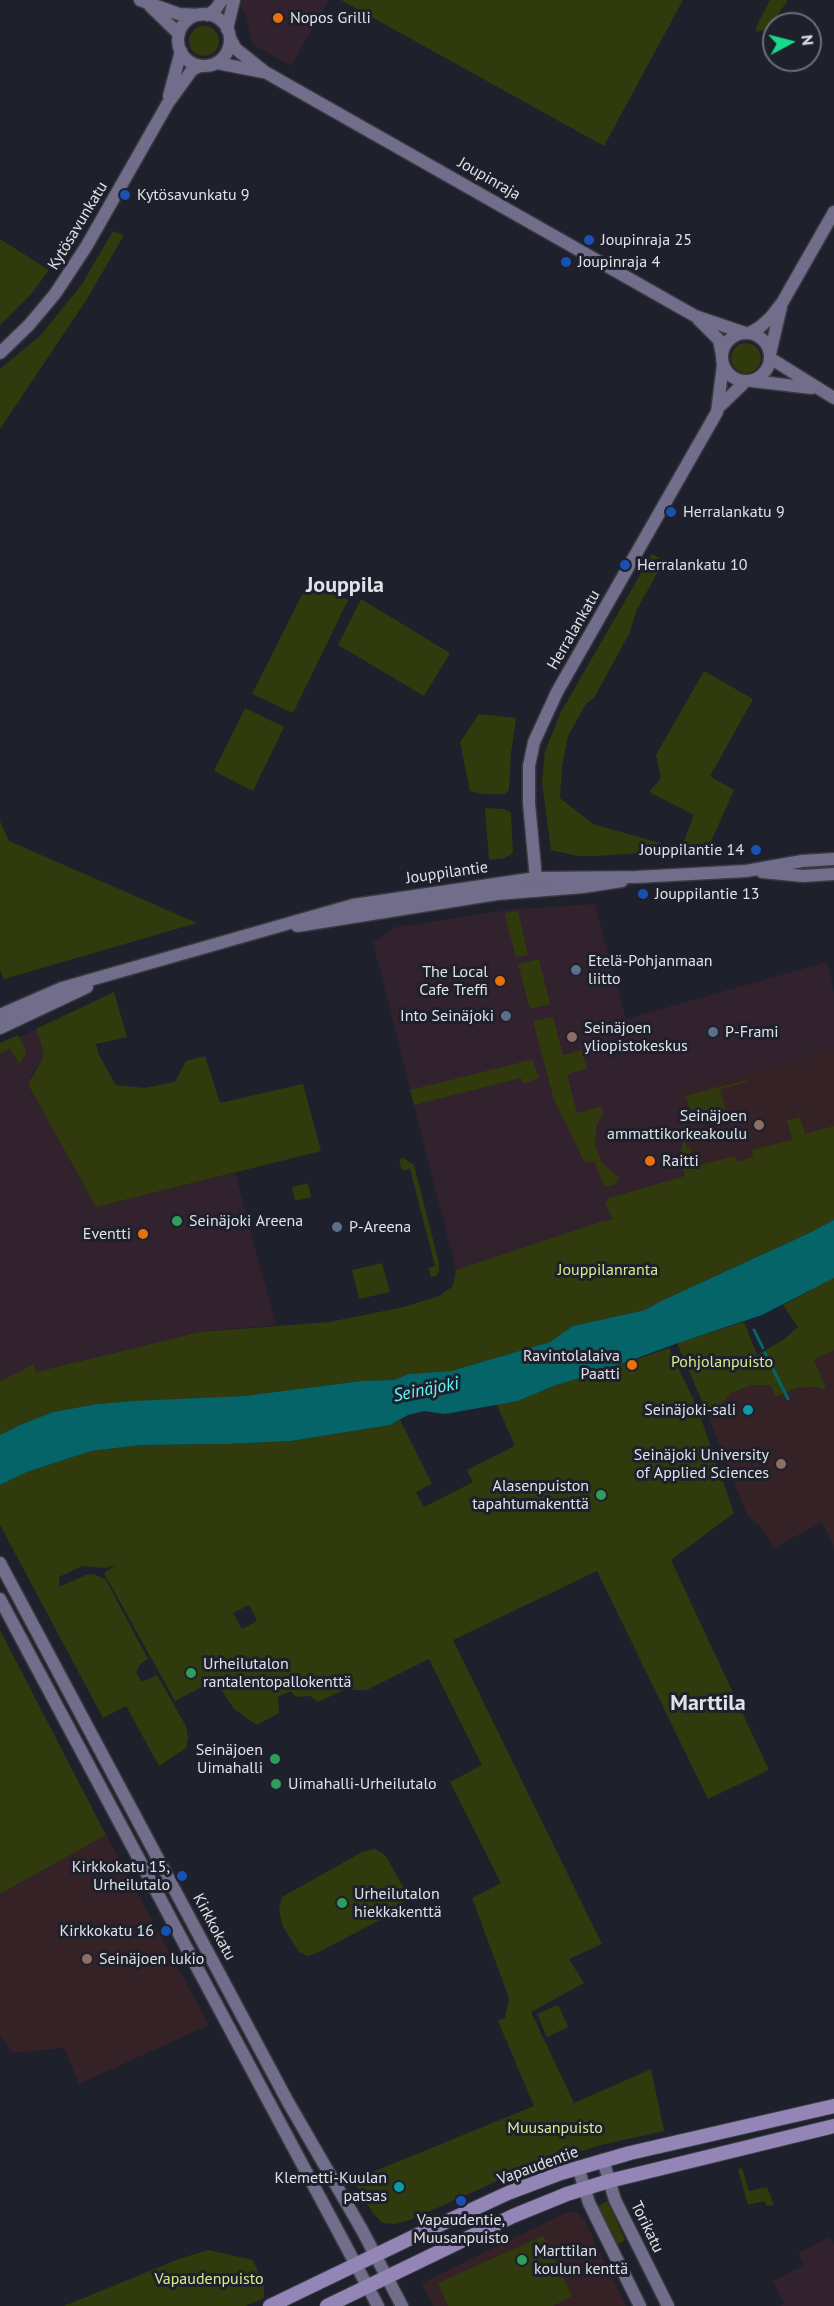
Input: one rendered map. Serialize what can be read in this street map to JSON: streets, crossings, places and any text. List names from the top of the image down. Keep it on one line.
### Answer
{"streets":{"main road":["Vapaudentie"],"street":["Joupinraja","Kytösavunkatu","Herralankatu","Jouppilantie","Kirkkokatu","Torikatu"]},"crossings":[["Joupinraja","Kytösavunkatu"],["Joupinraja","Herralankatu"],["Herralankatu","Jouppilantie"],["Kirkkokatu","Vapaudentie"],["Vapaudentie","Torikatu"]],"districts":["Jouppila","Marttila"],"water":["Seinäjoki"],"parks":["Jouppilanranta","Pohjolanpuisto","Muusanpuisto","Vapaudenpuisto"],"places":["Nopos Grilli","Kytösavunkatu 9","Joupinraja 25","Joupinraja 4","Herralankatu 9","Herralankatu 10","Jouppilantie 14","Jouppilantie 13","Etelä-Pohjanmaan liitto","The Local Cafe Treffi","Into Seinäjoki","P-Frami","Seinäjoen yliopistokeskus","Seinäjoen ammattikorkeakoulu","Raitti","Seinäjoki Areena","P-Areena","Eventti","Ravintolalaiva Paatti","Seinäjoki-sali","Seinäjoki University of Applied Sciences","Alasenpuiston tapahtumakenttä","Urheilutalon rantalentopallokenttä","Seinäjoen Uimahalli","Uimahalli-Urheilutalo","Kirkkokatu 15, Urheilutalo","Urheilutalon hiekkakenttä","Kirkkokatu 16","Seinäjoen lukio","Klemetti-Kuulan patsas","Vapaudentie, Muusanpuisto","Marttilan koulun kenttä"],"north":"right"}
